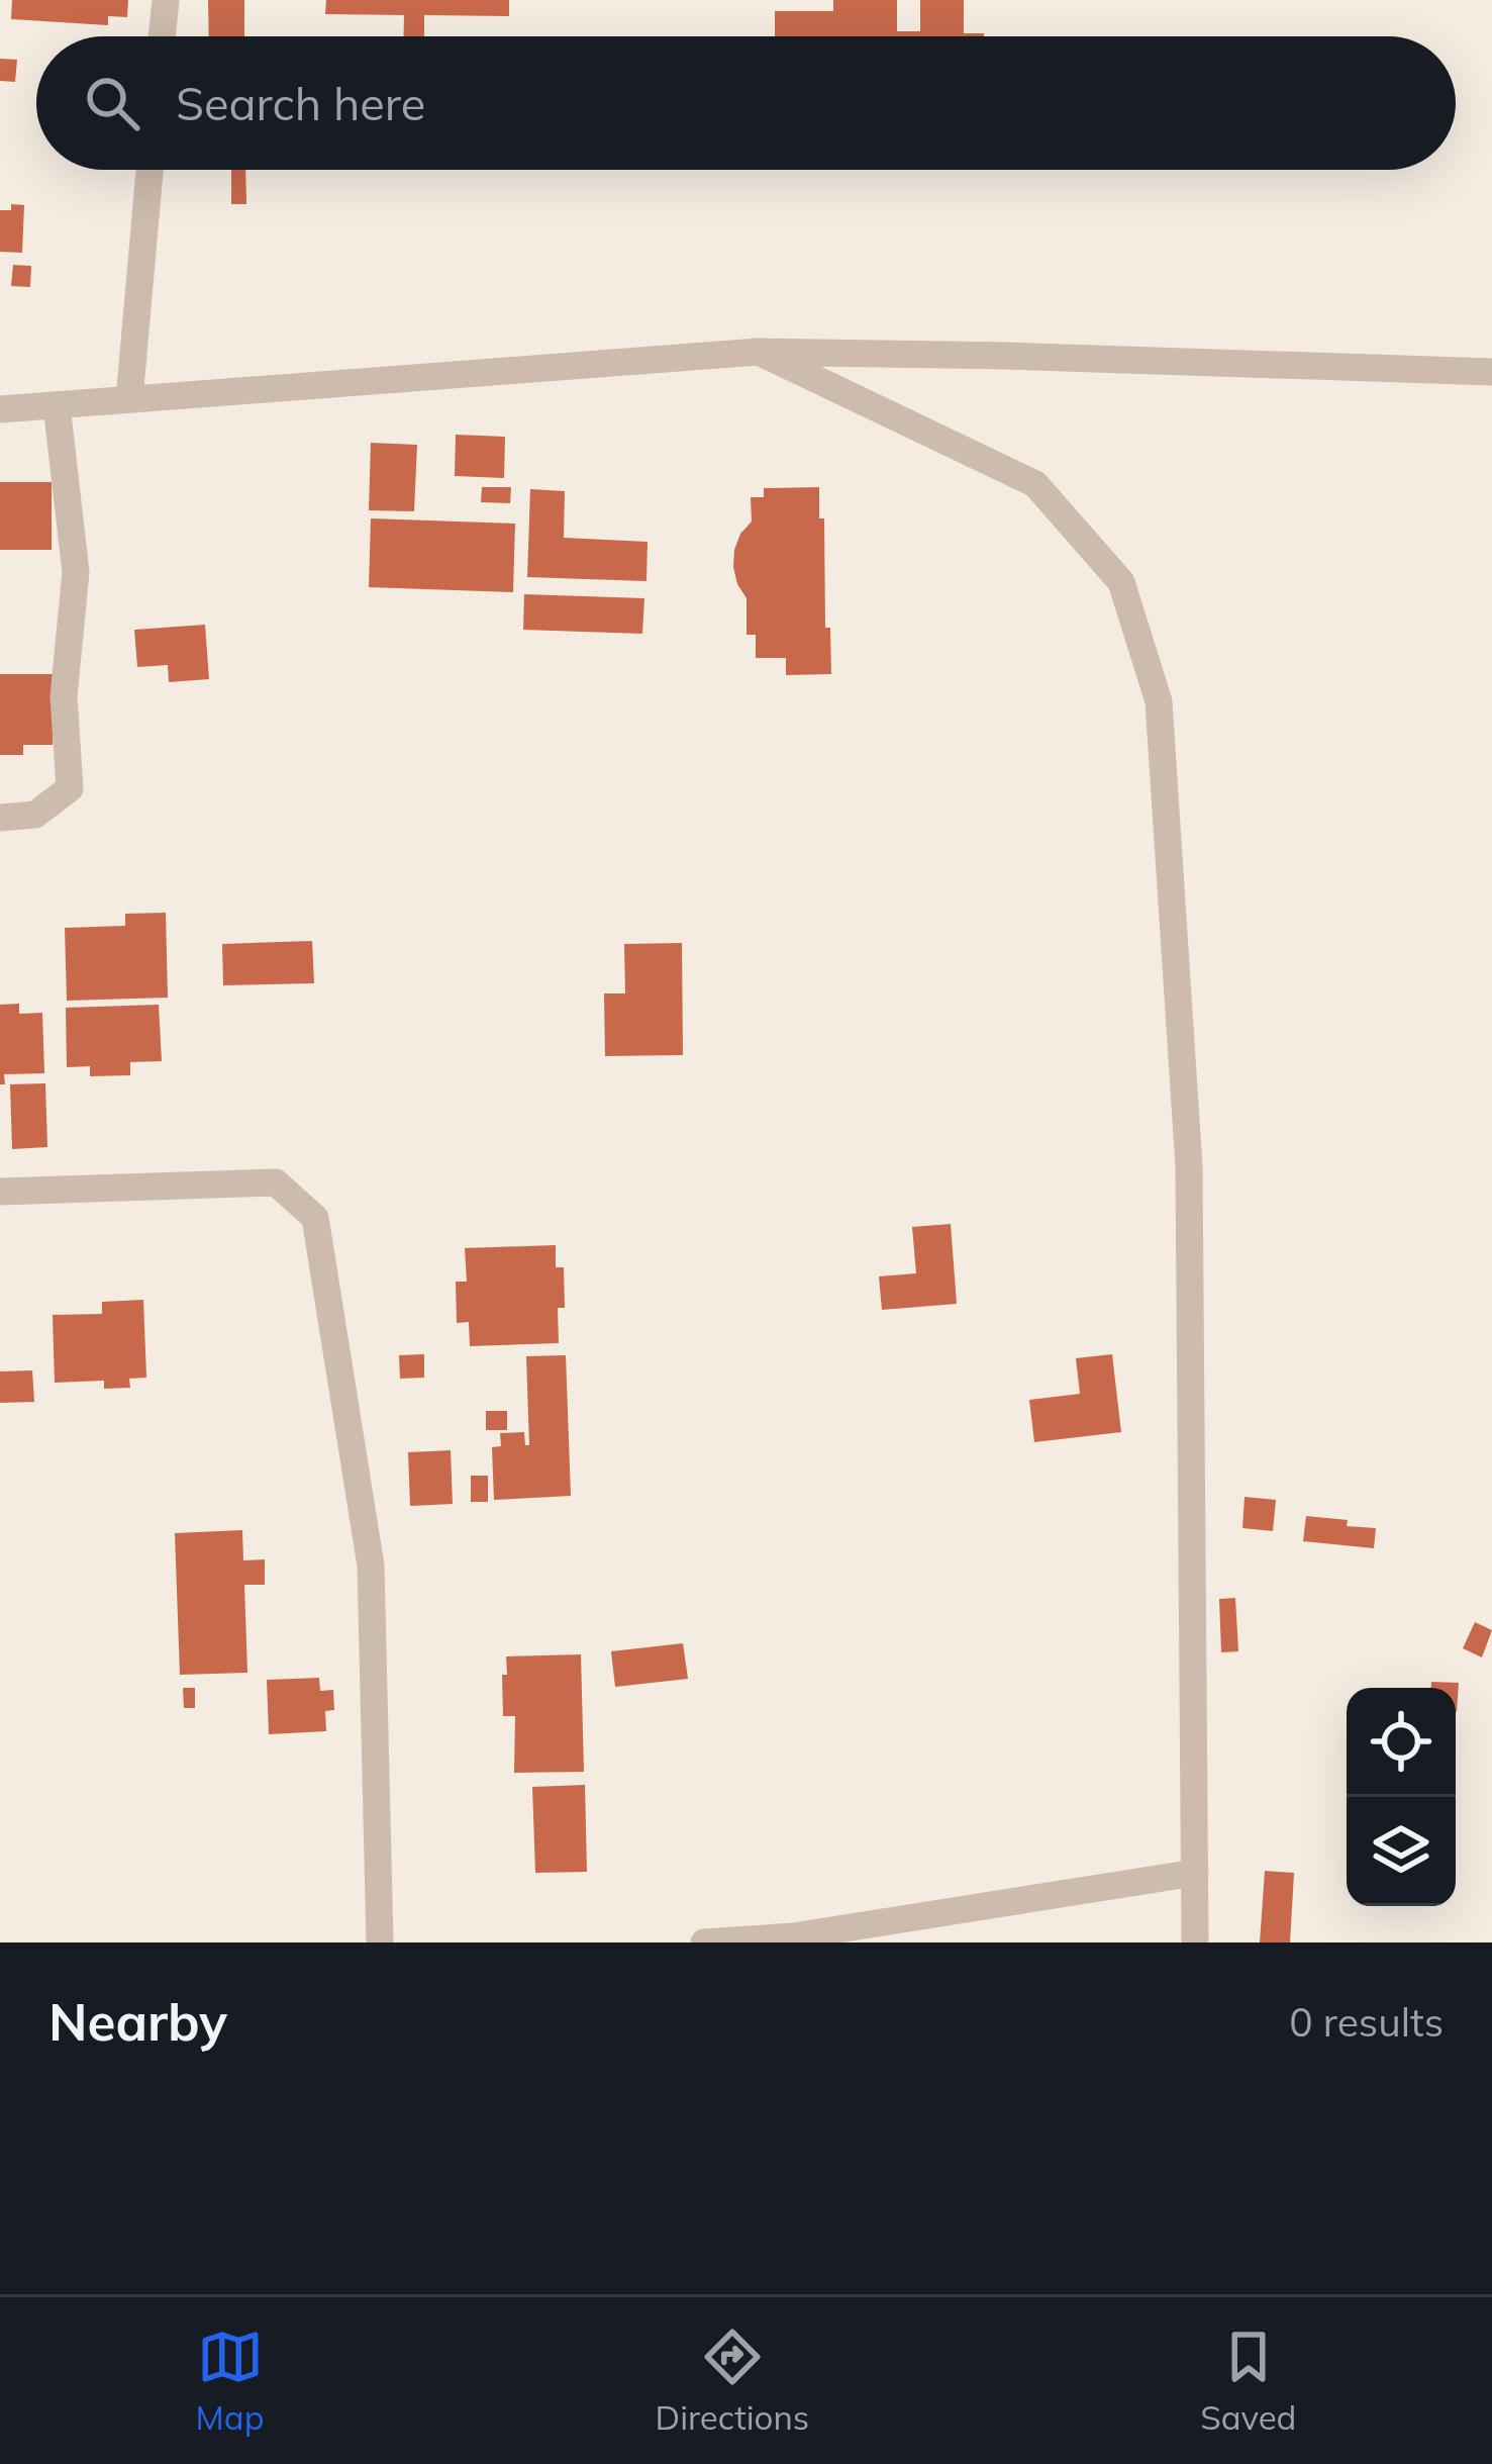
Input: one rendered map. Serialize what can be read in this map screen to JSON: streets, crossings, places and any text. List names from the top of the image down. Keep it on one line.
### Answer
{"page":{"search":"Search here","heading":["Nearby","0 results"],"nav":["Map","Directions","Saved"]}}
